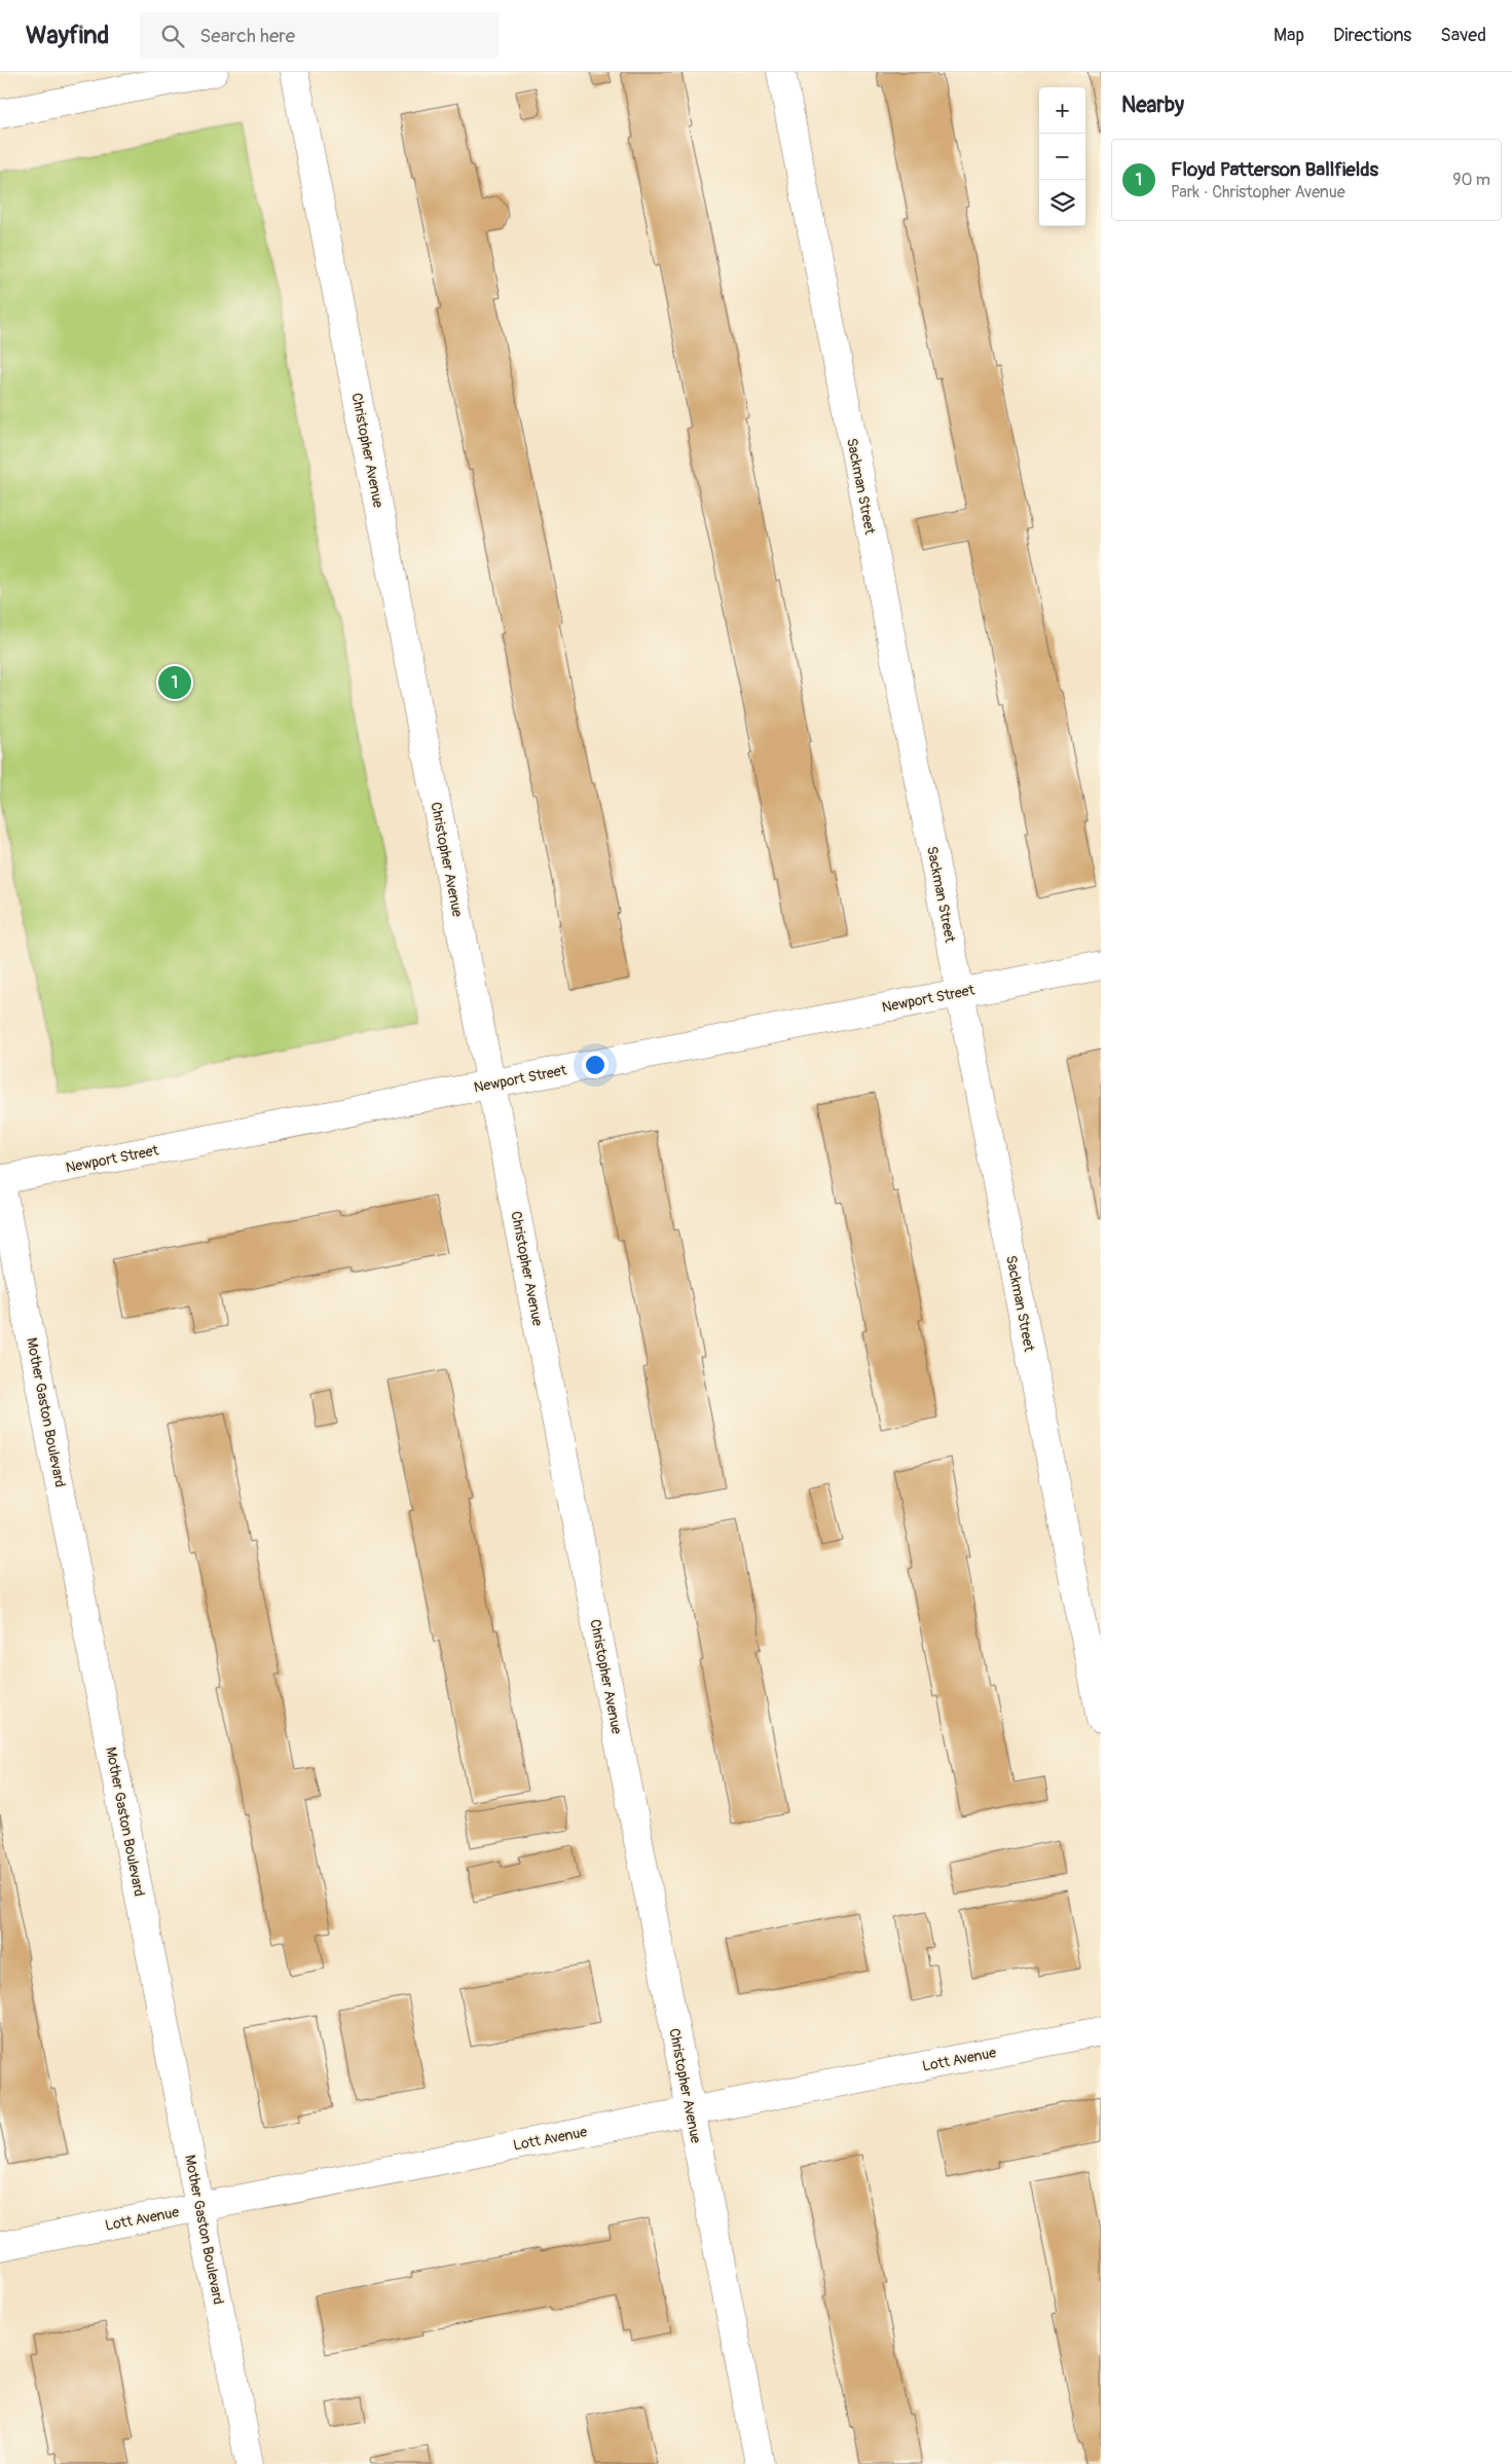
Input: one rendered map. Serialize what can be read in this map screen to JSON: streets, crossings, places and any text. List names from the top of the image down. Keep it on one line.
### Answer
{"streets":{"street":["Christopher Avenue","Sackman Street","Newport Street","Mother Gaston Boulevard","Lott Avenue"]},"crossings":[["Christopher Avenue","Newport Street"],["Christopher Avenue","Lott Avenue"],["Sackman Street","Newport Street"],["Newport Street","Mother Gaston Boulevard"],["Mother Gaston Boulevard","Lott Avenue"]],"page":{"header":"Wayfind","search":"Search here","nav":["Map","Directions","Saved"],"heading":"Nearby","map_buttons":["+","−"],"list":[{"mark":"1","name":"Floyd Patterson Ballfields","note":"Park · Christopher Avenue","value":"90 m"}],"pins":"1"}}
